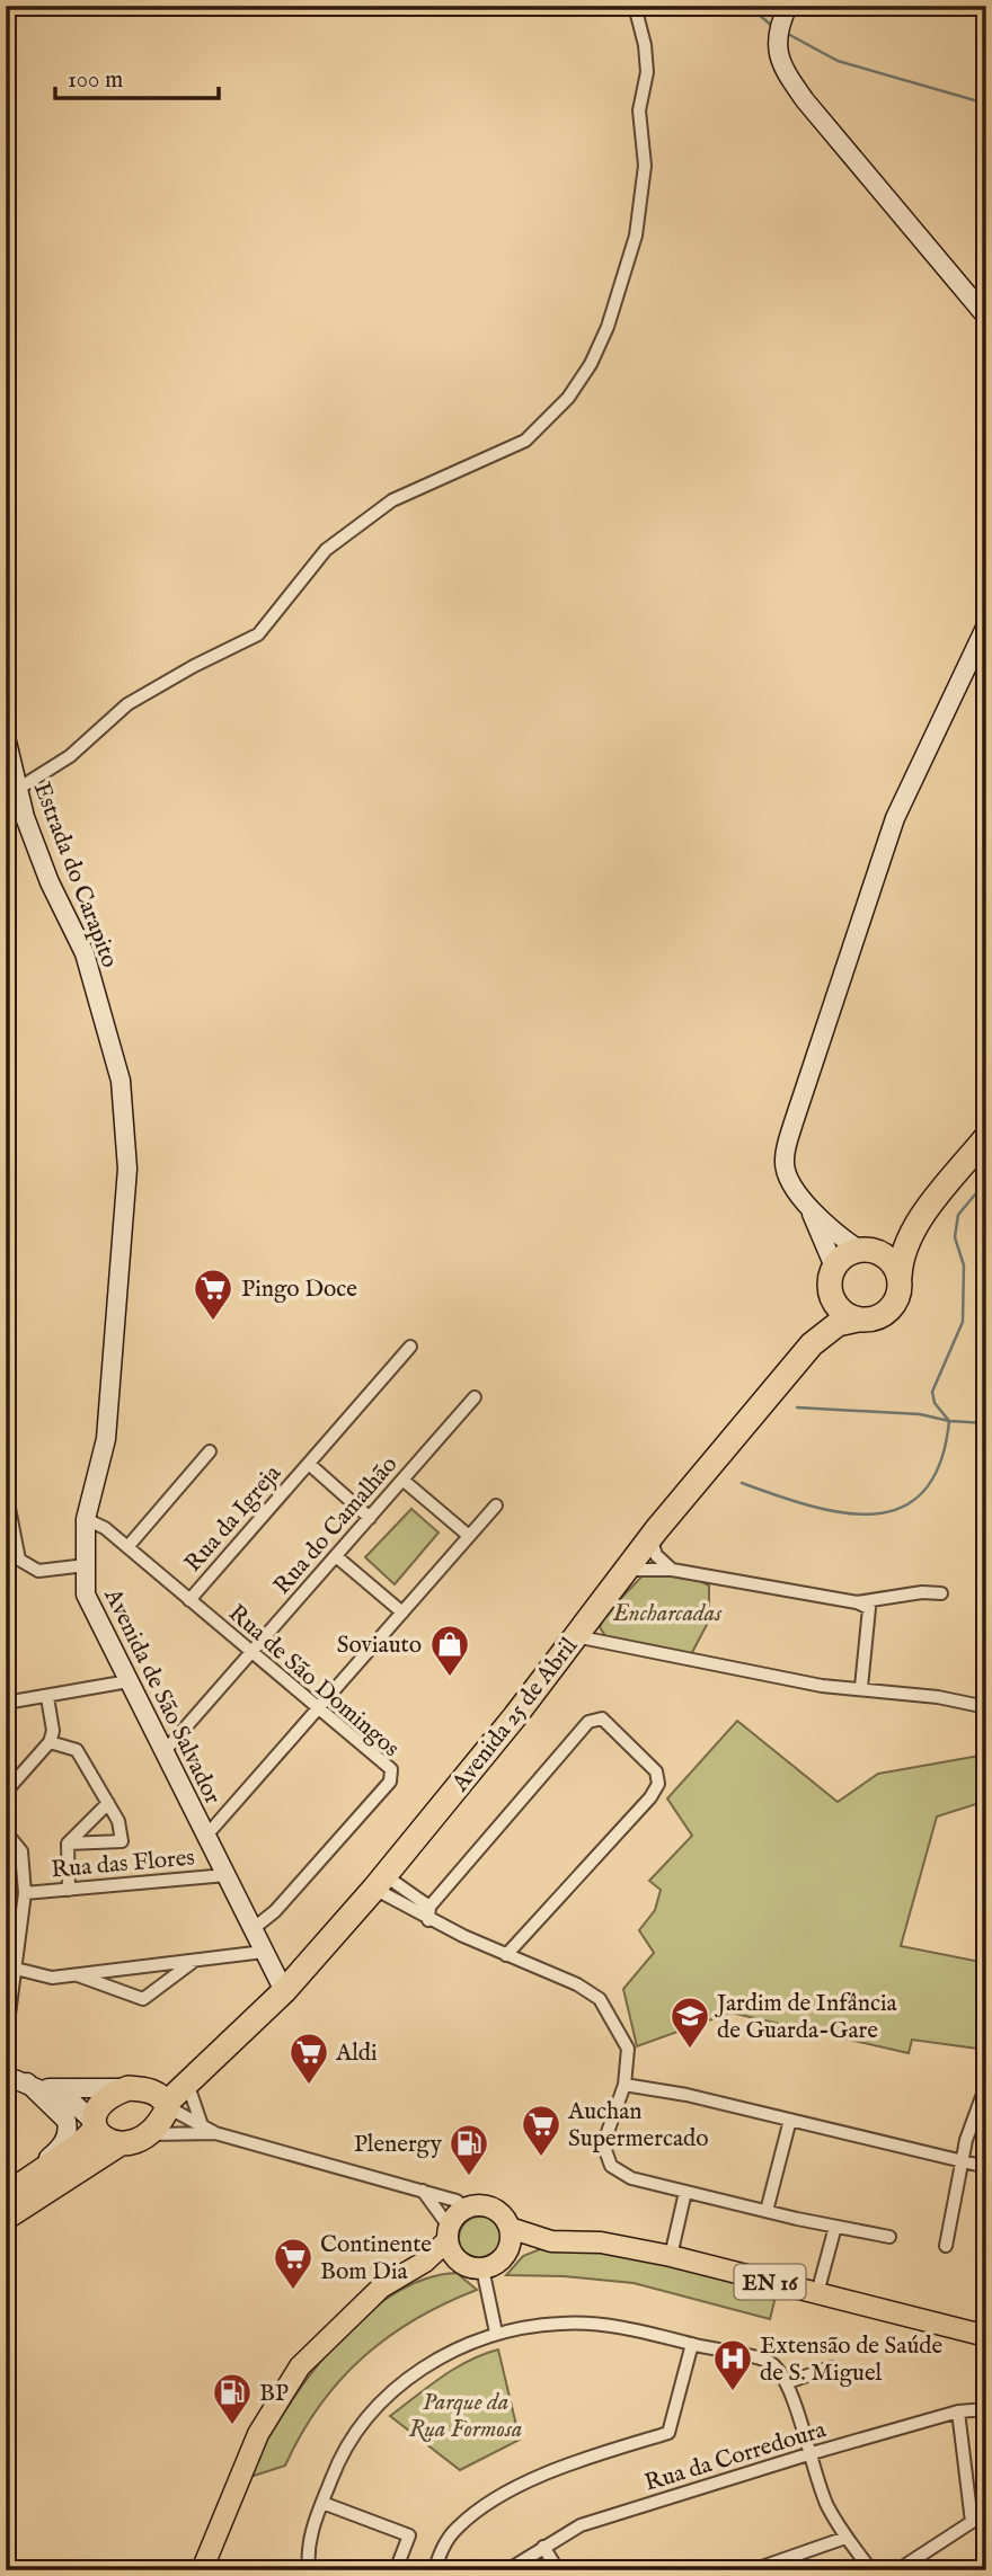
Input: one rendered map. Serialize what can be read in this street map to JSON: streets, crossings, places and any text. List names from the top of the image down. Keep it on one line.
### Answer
{"streets":{"highway":["Avenida 25 de Abril"],"main road":["Estrada do Carapito","Avenida de São Salvador","EN 16"],"street":["Rua da Igreja","Rua do Camalhão","Rua de São Domingos","Rua das Flores","Rua da Corredoura"]},"crossings":[["Estrada do Carapito","Avenida de São Salvador"],["Rua da Igreja","Rua do Camalhão"],["Rua da Igreja","Rua de São Domingos"],["Rua do Camalhão","Rua de São Domingos"],["Rua do Camalhão","Avenida de São Salvador"],["Rua de São Domingos","Avenida de São Salvador"],["Avenida de São Salvador","Avenida 25 de Abril"],["Avenida de São Salvador","Rua das Flores"]],"parks":["Encharcadas","Parque da Rua Formosa"],"places":{"supermarket":["Pingo Doce","Aldi","Auchan Supermercado","Continente Bom Dia"],"shop":["Soviauto"],"school or university":["Jardim de Infância de Guarda-Gare"],"fuel station":["Plenergy","BP"],"hospital":["Extensão de Saúde de S. Miguel"]},"scale_bar":"100 m"}
